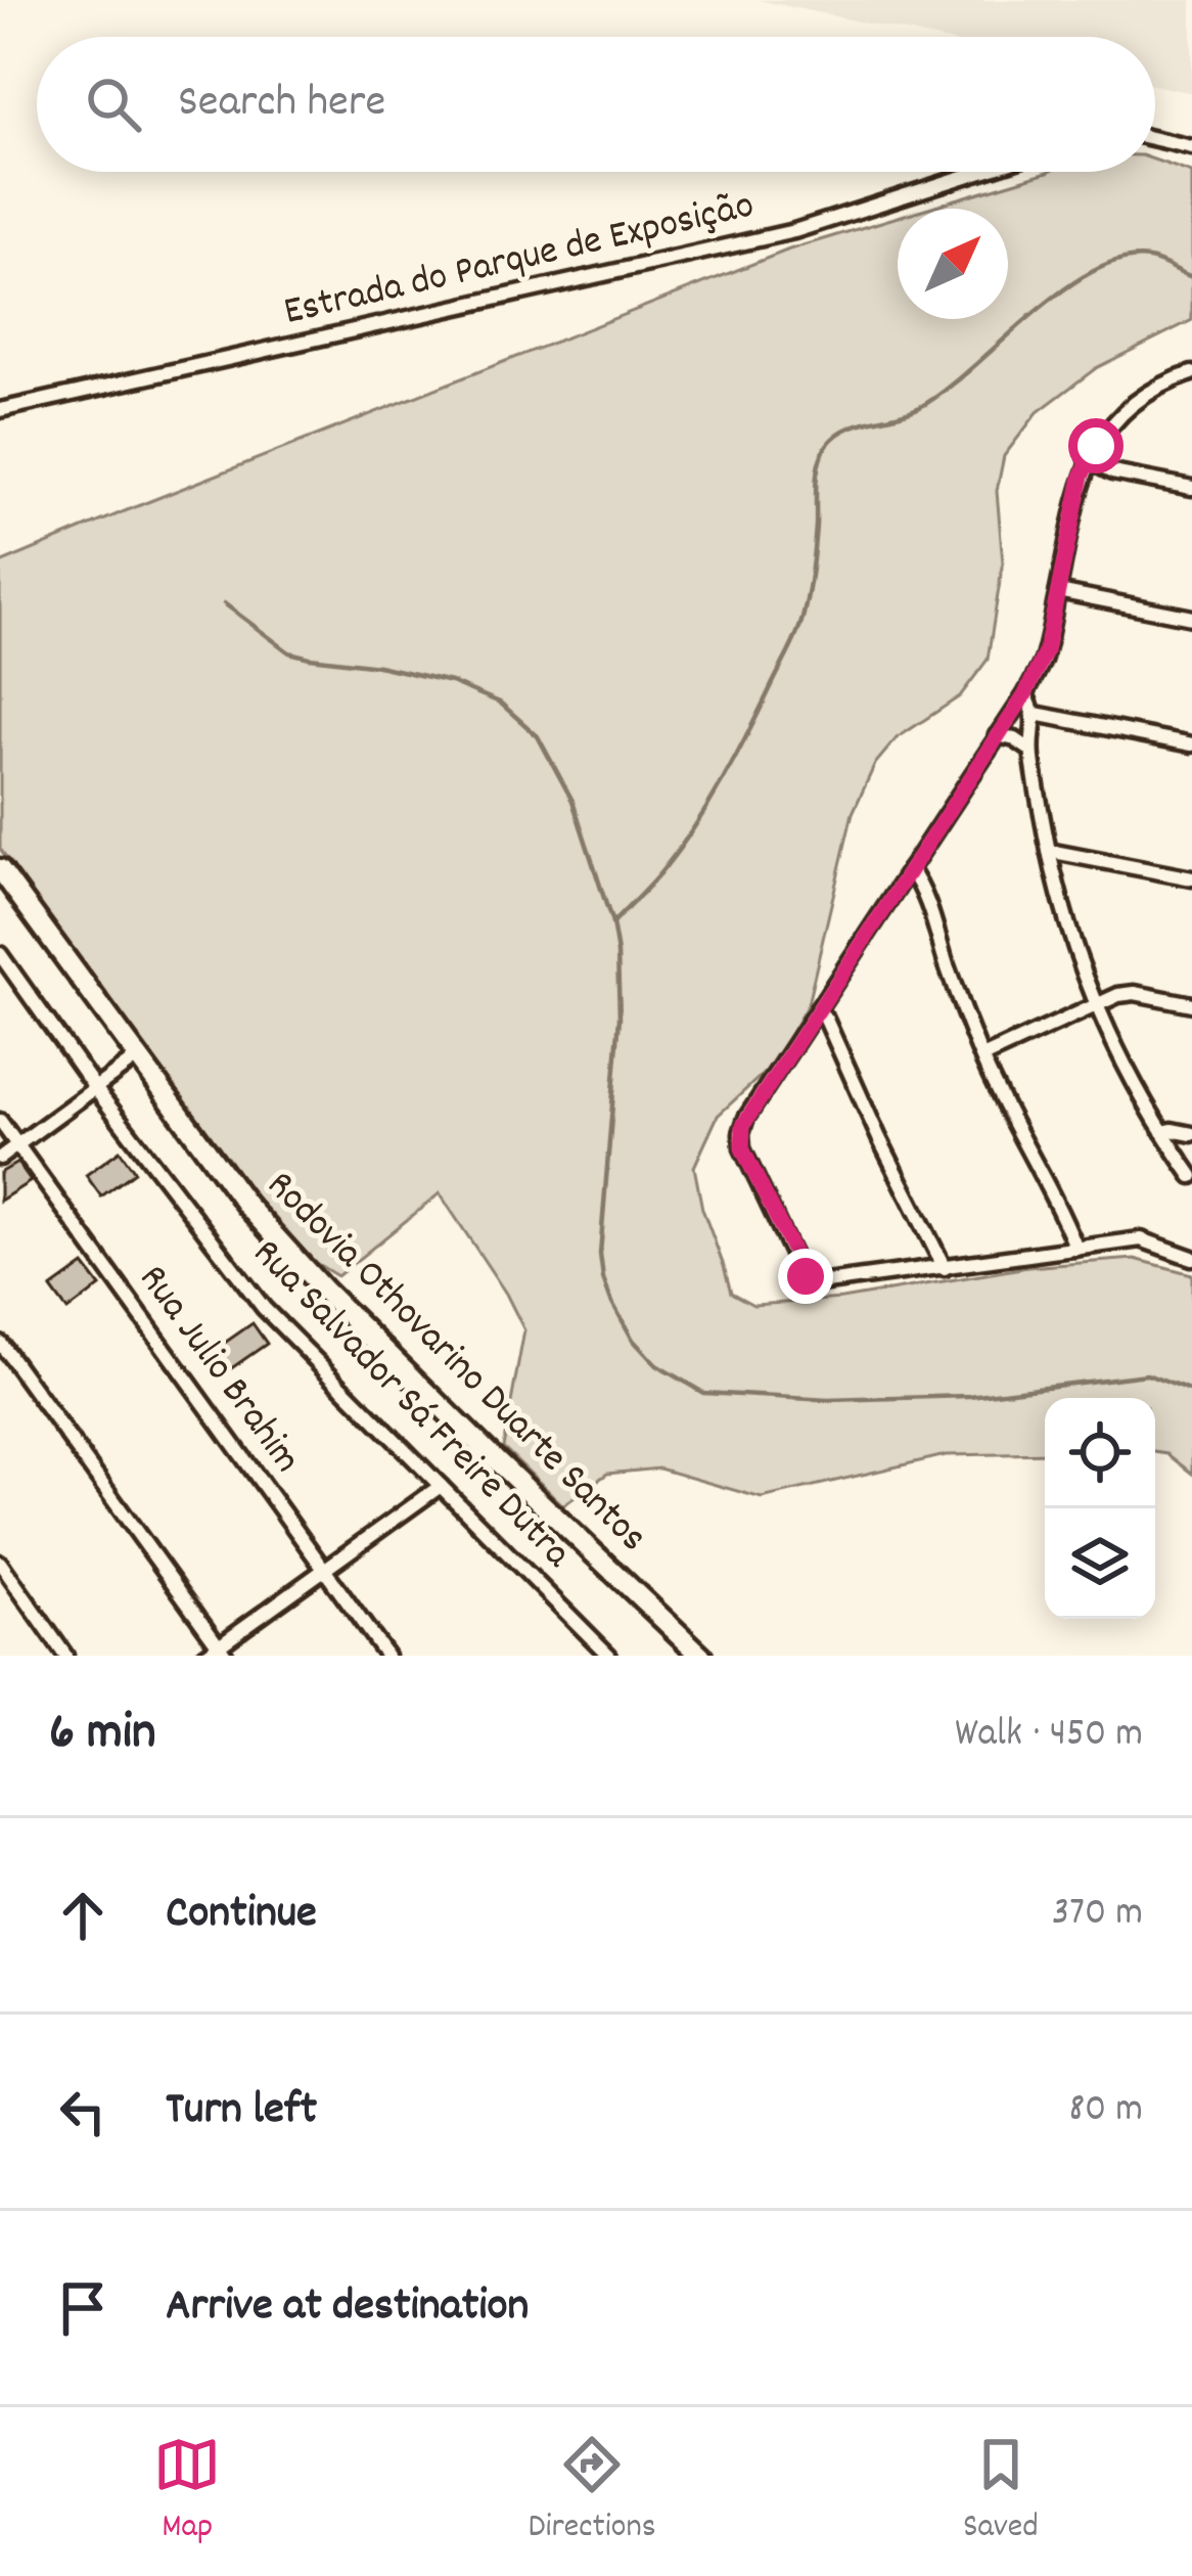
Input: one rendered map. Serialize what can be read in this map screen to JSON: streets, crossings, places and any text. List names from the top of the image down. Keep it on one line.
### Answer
{"streets":{"main road":["Rodovia Othovarino Duarte Santos"],"street":["Estrada do Parque de Exposição","Rua Julio Brahim","Rua Salvador Sá Freire Dutra"]},"north":"top right","page":{"search":"Search here","heading":["6 min","Walk · 450 m"],"list":[["Continue","370 m"],["Turn left","80 m"],"Arrive at destination"],"nav":["Map","Directions","Saved"]}}
